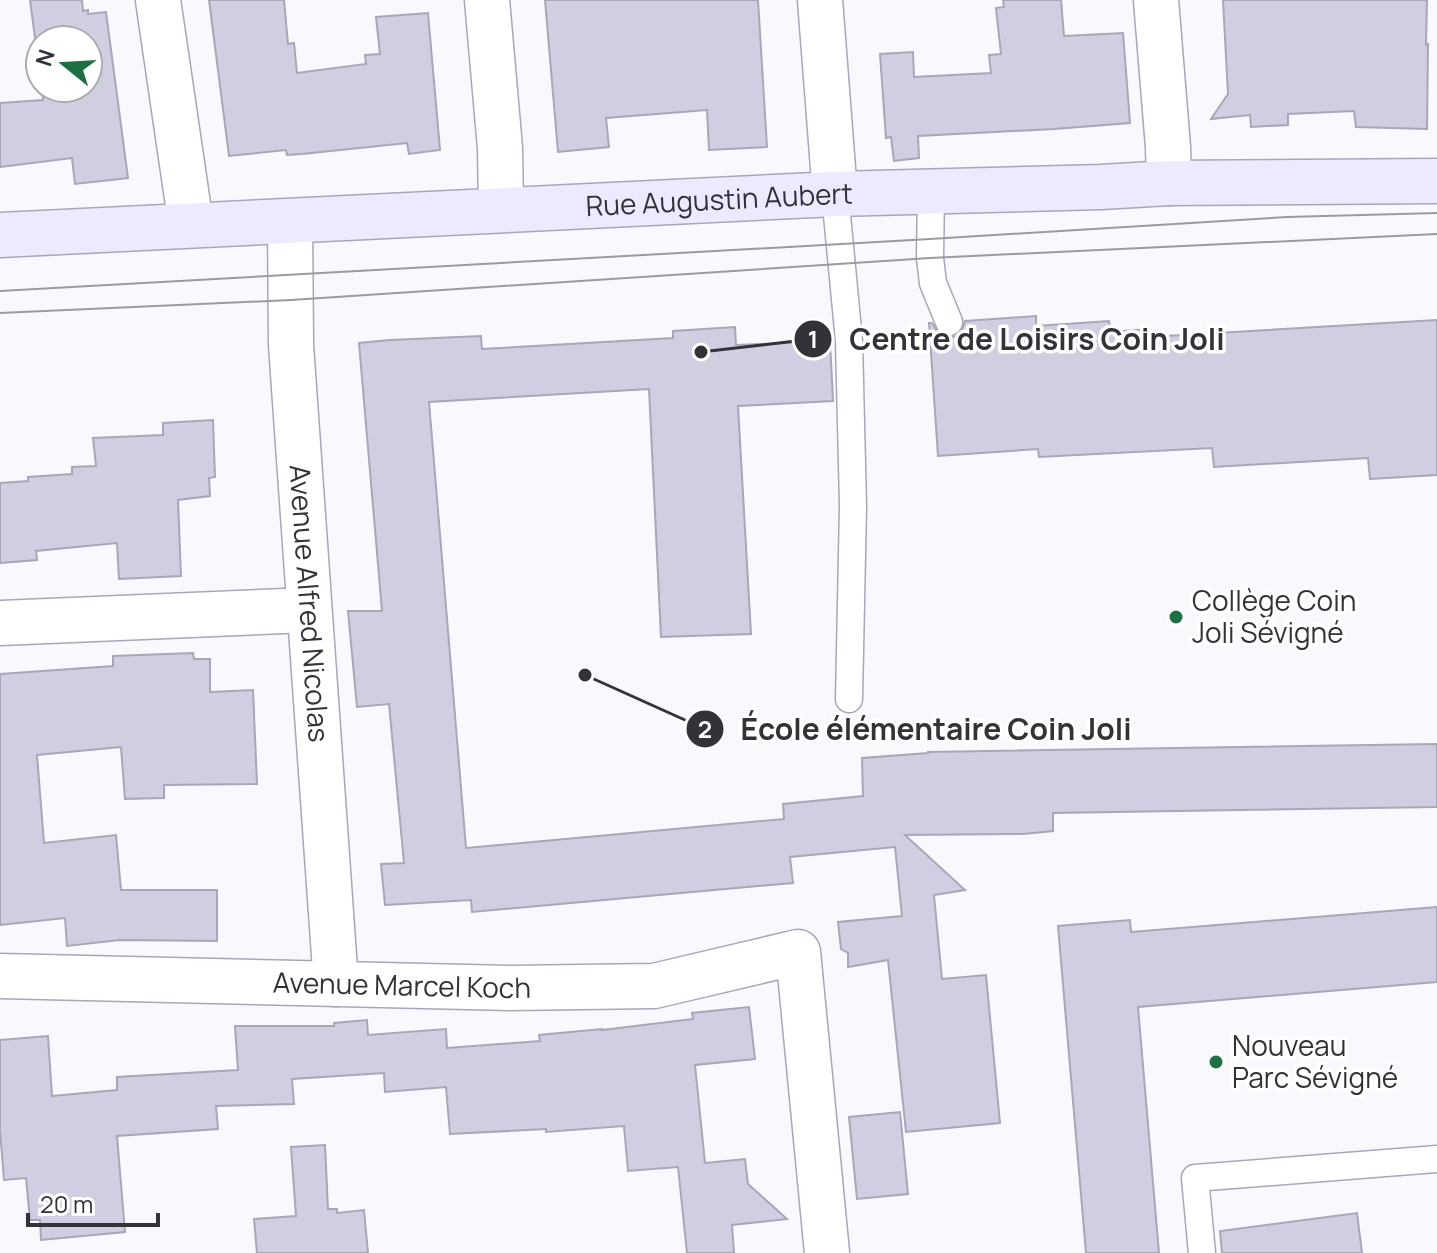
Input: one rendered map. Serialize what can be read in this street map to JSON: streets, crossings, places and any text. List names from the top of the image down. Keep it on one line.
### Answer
{"streets":{"main road":["Rue Augustin Aubert"],"street":["Avenue Alfred Nicolas","Avenue Marcel Koch"]},"crossings":[["Rue Augustin Aubert","Avenue Alfred Nicolas"],["Avenue Alfred Nicolas","Avenue Marcel Koch"]],"places":["Centre de Loisirs Coin Joli","Collège Coin Joli Sévigné","École élémentaire Coin Joli","Nouveau Parc Sévigné"],"scale_bar":"20 m","north":"left"}
